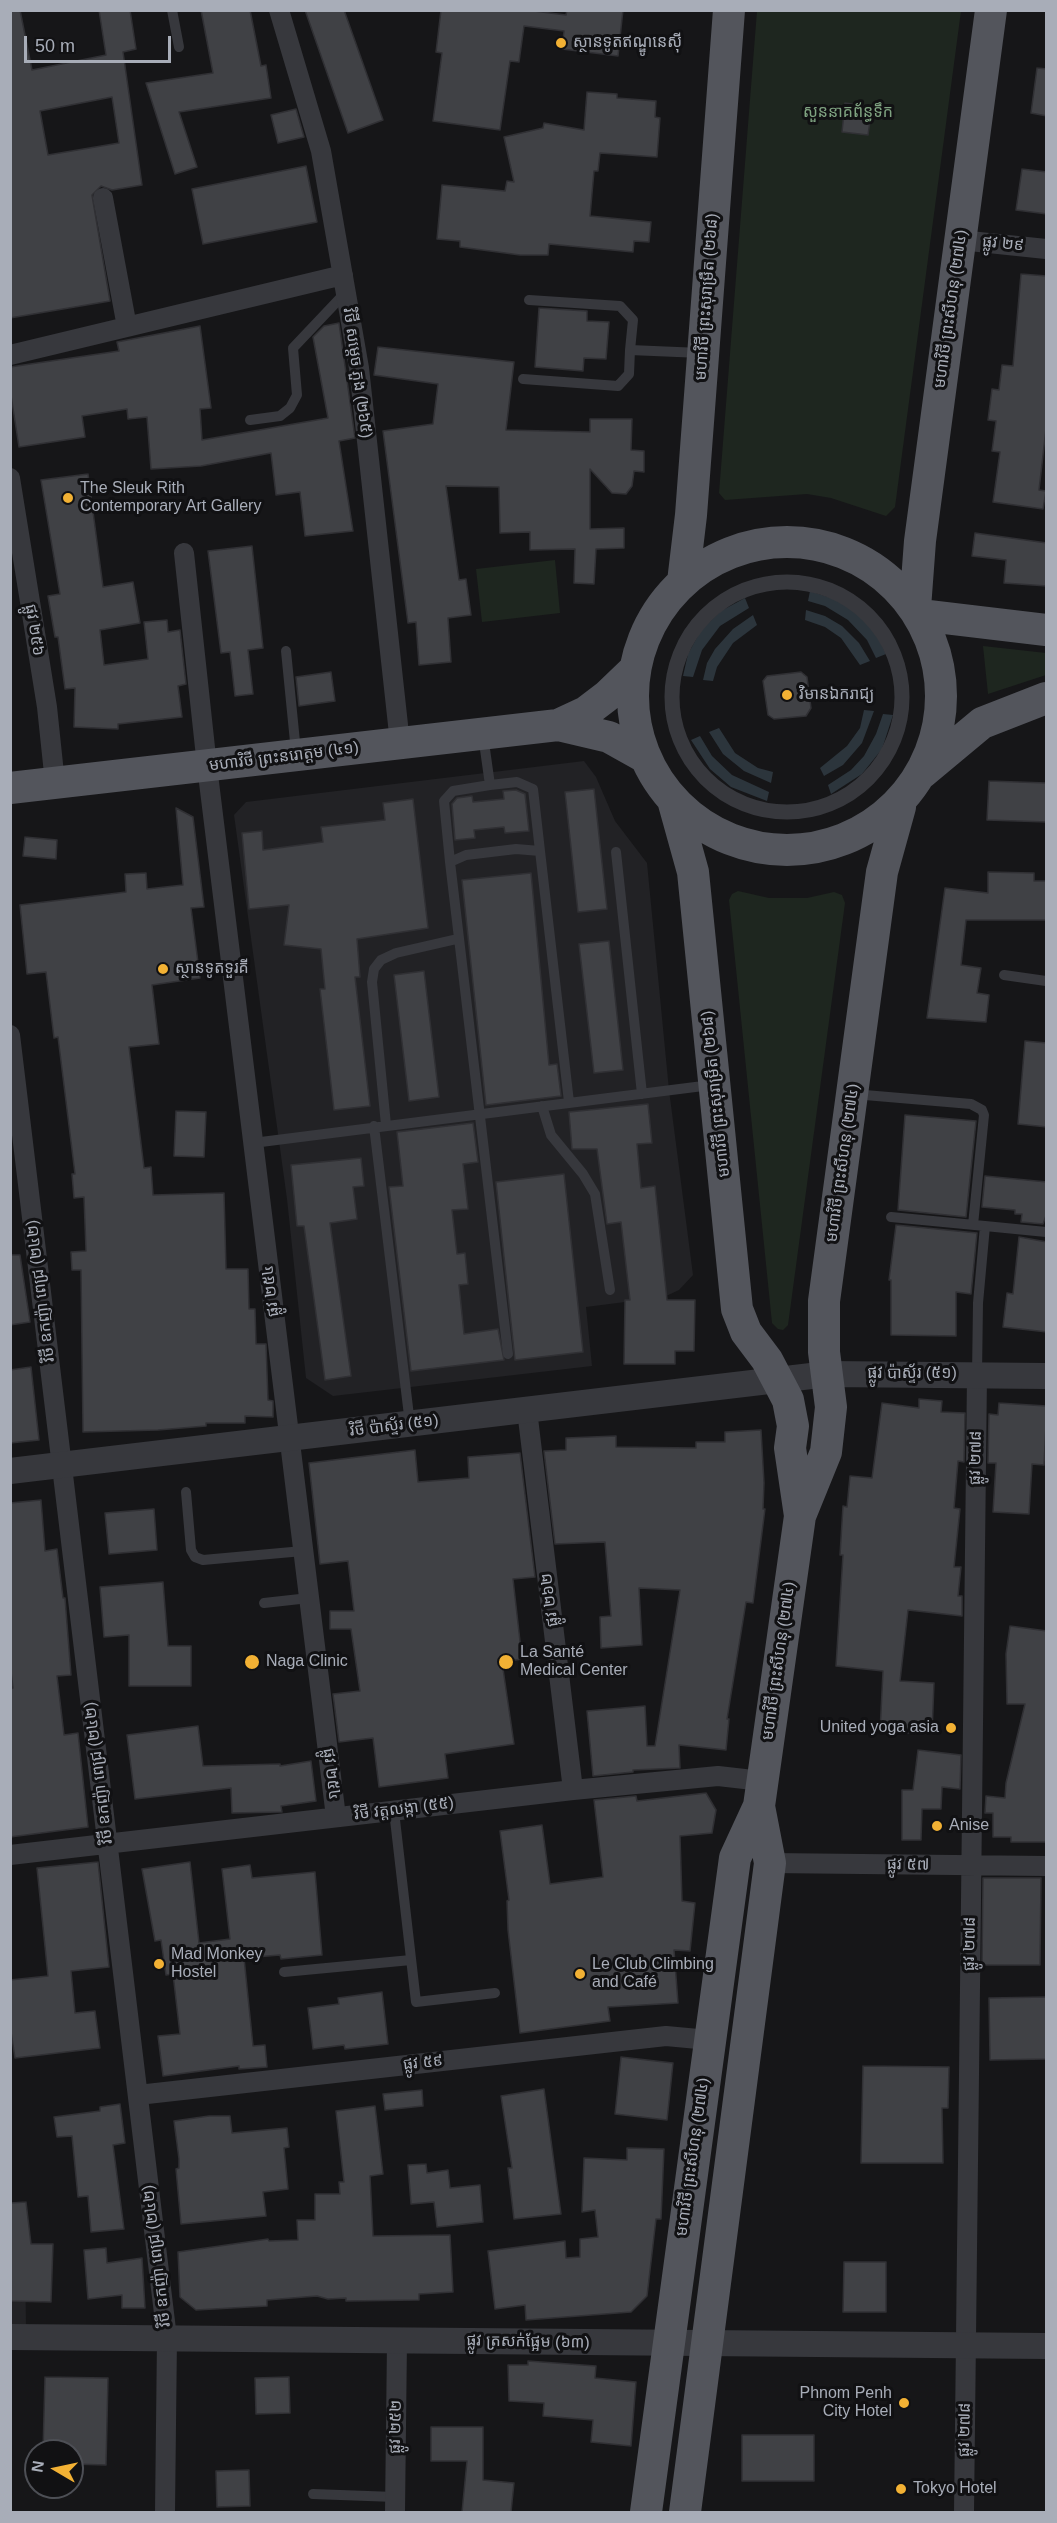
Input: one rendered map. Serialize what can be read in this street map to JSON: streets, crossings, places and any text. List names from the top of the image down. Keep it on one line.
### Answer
{"streets":{"main road":["មហាវិថី ព្រះសុរាម្រឹត (២៦៨)","មហាវិថី ព្រះសីហនុ (២៧៤)","មហាវិថី ព្រះនរោត្តម (៤១)"],"street":["ផ្លូវ ២៩","វិថី សម្តេច ភួង (២៦៥)","ផ្លូវ ២៥៦","វិថី ឧកញ៉ា ពេជ្រ (២៤២)","ផ្លូវ ២៥៤","ផ្លូវ ប៉ាស្ទ័រ (៥១)","វិថី ប៉ាស្ទ័រ (៥១)","ផ្លូវ ២៧៨","ផ្លូវ ២៦២","វិថី វត្តលង្កា (៥៥)","ផ្លូវ ៥៧","ផ្លូវ ៥៩","ផ្លូវ ត្រសក់ផ្អែម (៦៣)","ផ្លូវ ២៥២"]},"crossings":[["ផ្លូវ ២៩","មហាវិថី ព្រះសីហនុ (២៧៤)"],["មហាវិថី ព្រះសុរាម្រឹត (២៦៨)","មហាវិថី ព្រះសីហនុ (២៧៤)"],["មហាវិថី ព្រះសុរាម្រឹត (២៦៨)","ផ្លូវ ប៉ាស្ទ័រ (៥១)"],["មហាវិថី ព្រះសុរាម្រឹត (២៦៨)","វិថី ប៉ាស្ទ័រ (៥១)"],["មហាវិថី ព្រះសីហនុ (២៧៤)","ផ្លូវ ប៉ាស្ទ័រ (៥១)"],["មហាវិថី ព្រះសីហនុ (២៧៤)","វិថី ប៉ាស្ទ័រ (៥១)"],["មហាវិថី ព្រះសីហនុ (២៧៤)","វិថី វត្តលង្កា (៥៥)"],["មហាវិថី ព្រះសីហនុ (២៧៤)","ផ្លូវ ៥៧"],["មហាវិថី ព្រះសីហនុ (២៧៤)","ផ្លូវ ៥៩"],["មហាវិថី ព្រះសីហនុ (២៧៤)","ផ្លូវ ត្រសក់ផ្អែម (៦៣)"],["វិថី សម្តេច ភួង (២៦៥)","មហាវិថី ព្រះនរោត្តម (៤១)"],["ផ្លូវ ២៥៦","មហាវិថី ព្រះនរោត្តម (៤១)"],["មហាវិថី ព្រះនរោត្តម (៤១)","ផ្លូវ ២៥៤"],["វិថី ឧកញ៉ា ពេជ្រ (២៤២)","វិថី ប៉ាស្ទ័រ (៥១)"],["វិថី ឧកញ៉ា ពេជ្រ (២៤២)","វិថី វត្តលង្កា (៥៥)"],["វិថី ឧកញ៉ា ពេជ្រ (២៤២)","ផ្លូវ ៥៩"],["វិថី ឧកញ៉ា ពេជ្រ (២៤២)","ផ្លូវ ត្រសក់ផ្អែម (៦៣)"],["ផ្លូវ ២៥៤","វិថី ប៉ាស្ទ័រ (៥១)"],["ផ្លូវ ២៥៤","វិថី វត្តលង្កា (៥៥)"],["ផ្លូវ ប៉ាស្ទ័រ (៥១)","វិថី ប៉ាស្ទ័រ (៥១)"],["ផ្លូវ ប៉ាស្ទ័រ (៥១)","ផ្លូវ ២៧៨"],["វិថី ប៉ាស្ទ័រ (៥១)","ផ្លូវ ២៦២"],["ផ្លូវ ២៧៨","ផ្លូវ ៥៧"],["ផ្លូវ ២៧៨","ផ្លូវ ត្រសក់ផ្អែម (៦៣)"],["ផ្លូវ ២៦២","វិថី វត្តលង្កា (៥៥)"],["ផ្លូវ ត្រសក់ផ្អែម (៦៣)","ផ្លូវ ២៥២"]],"parks":["សួននាគព័ន្ធទឹក"],"places":["ស្ថានទូតឥណ្ឌូនេស៊ី","The Sleuk Rith Contemporary Art Gallery","វិមានឯករាជ្យ","ស្ថានទូតទួរគី","Naga Clinic","La Santé Medical Center","United yoga asia","Anise","Mad Monkey Hostel","Le Club Climbing and Café","Phnom Penh City Hotel","Tokyo Hotel"],"scale_bar":"50 m","north":"left"}
